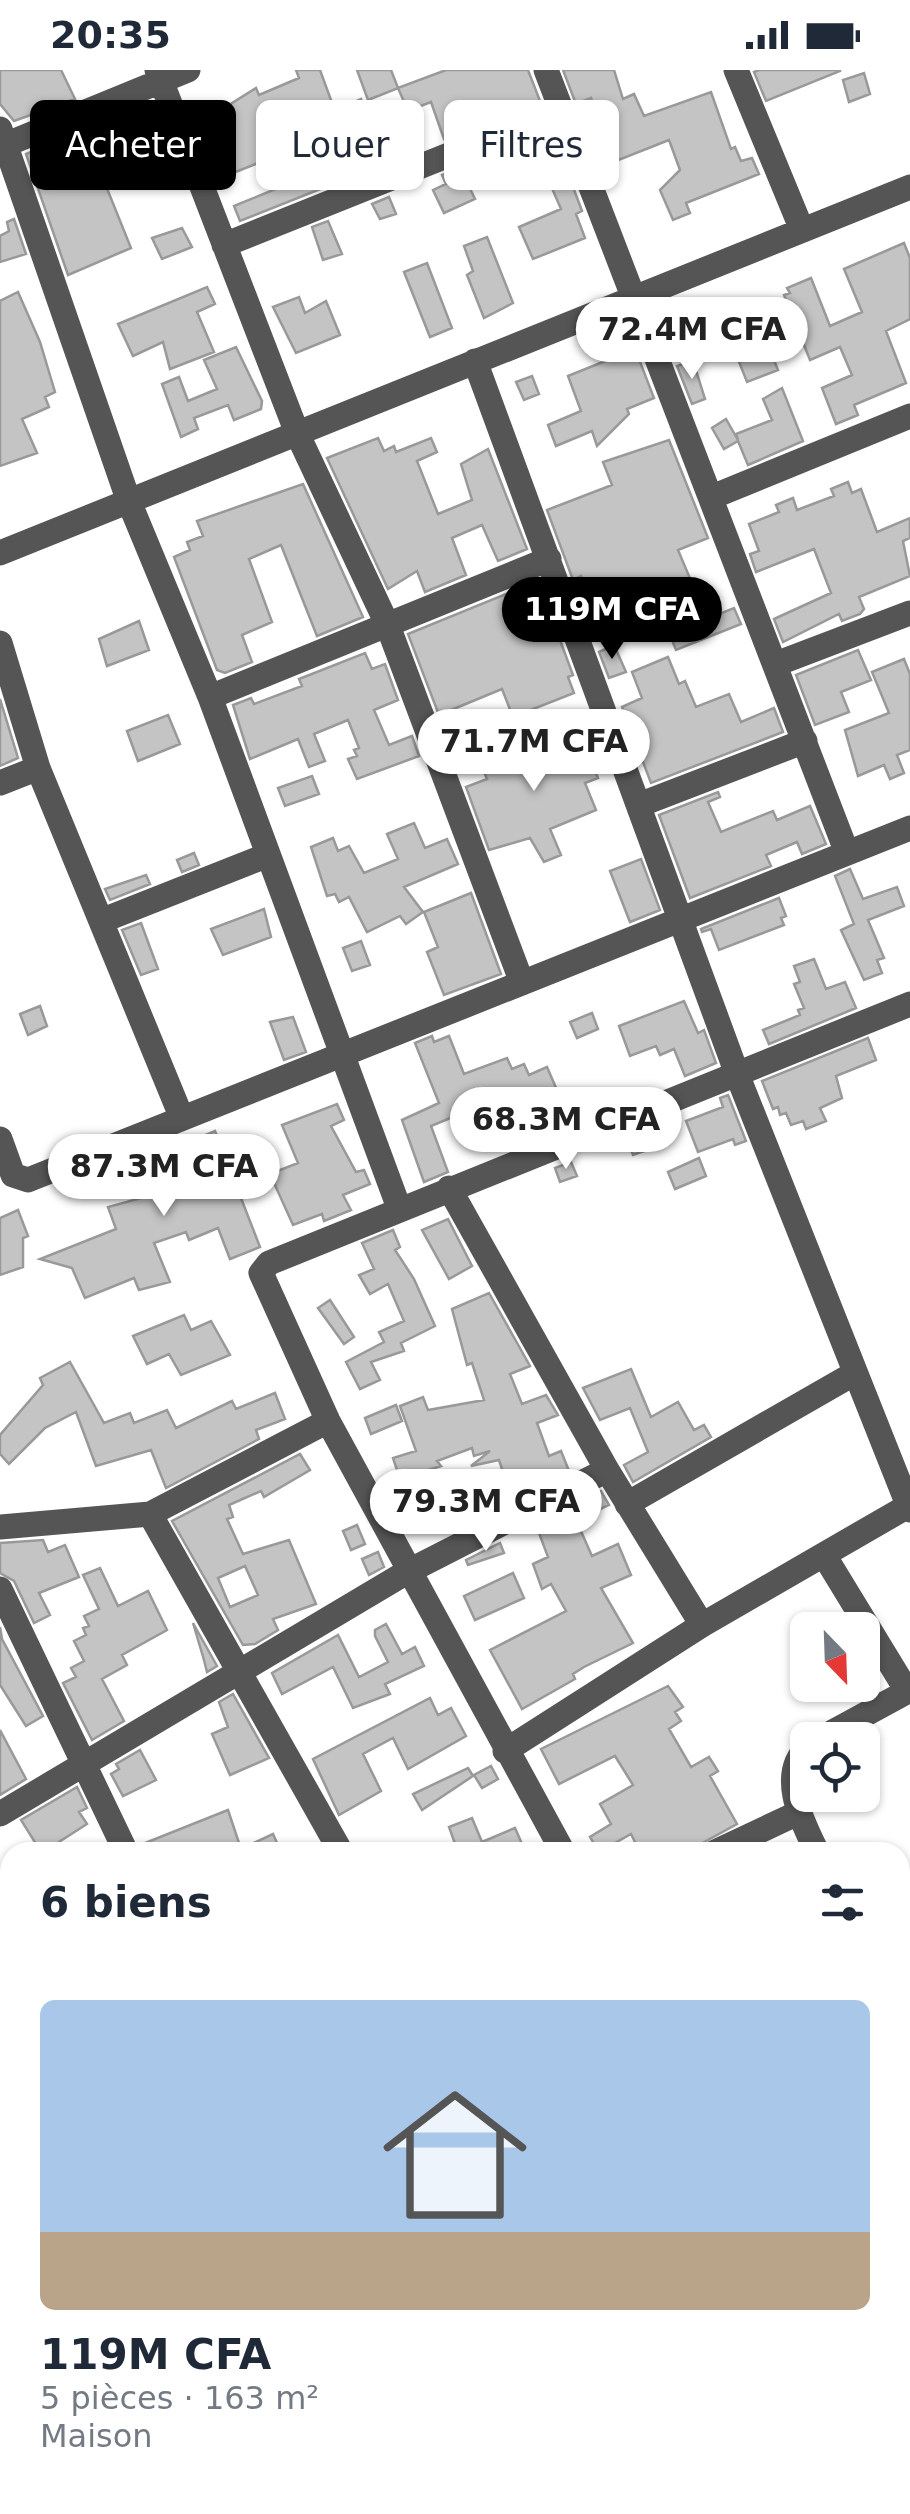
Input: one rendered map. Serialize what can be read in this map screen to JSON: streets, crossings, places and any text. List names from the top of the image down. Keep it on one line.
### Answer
{"north":"bottom right","page":{"status":"20:35","chip":["Acheter","Louer","Filtres"],"price":["72.4M CFA","119M CFA","71.7M CFA","68.3M CFA","87.3M CFA","79.3M CFA"],"heading":"6 biens","list":[{"name":"119M CFA","note":"5 pièces · 163 m² · Maison"}]}}
